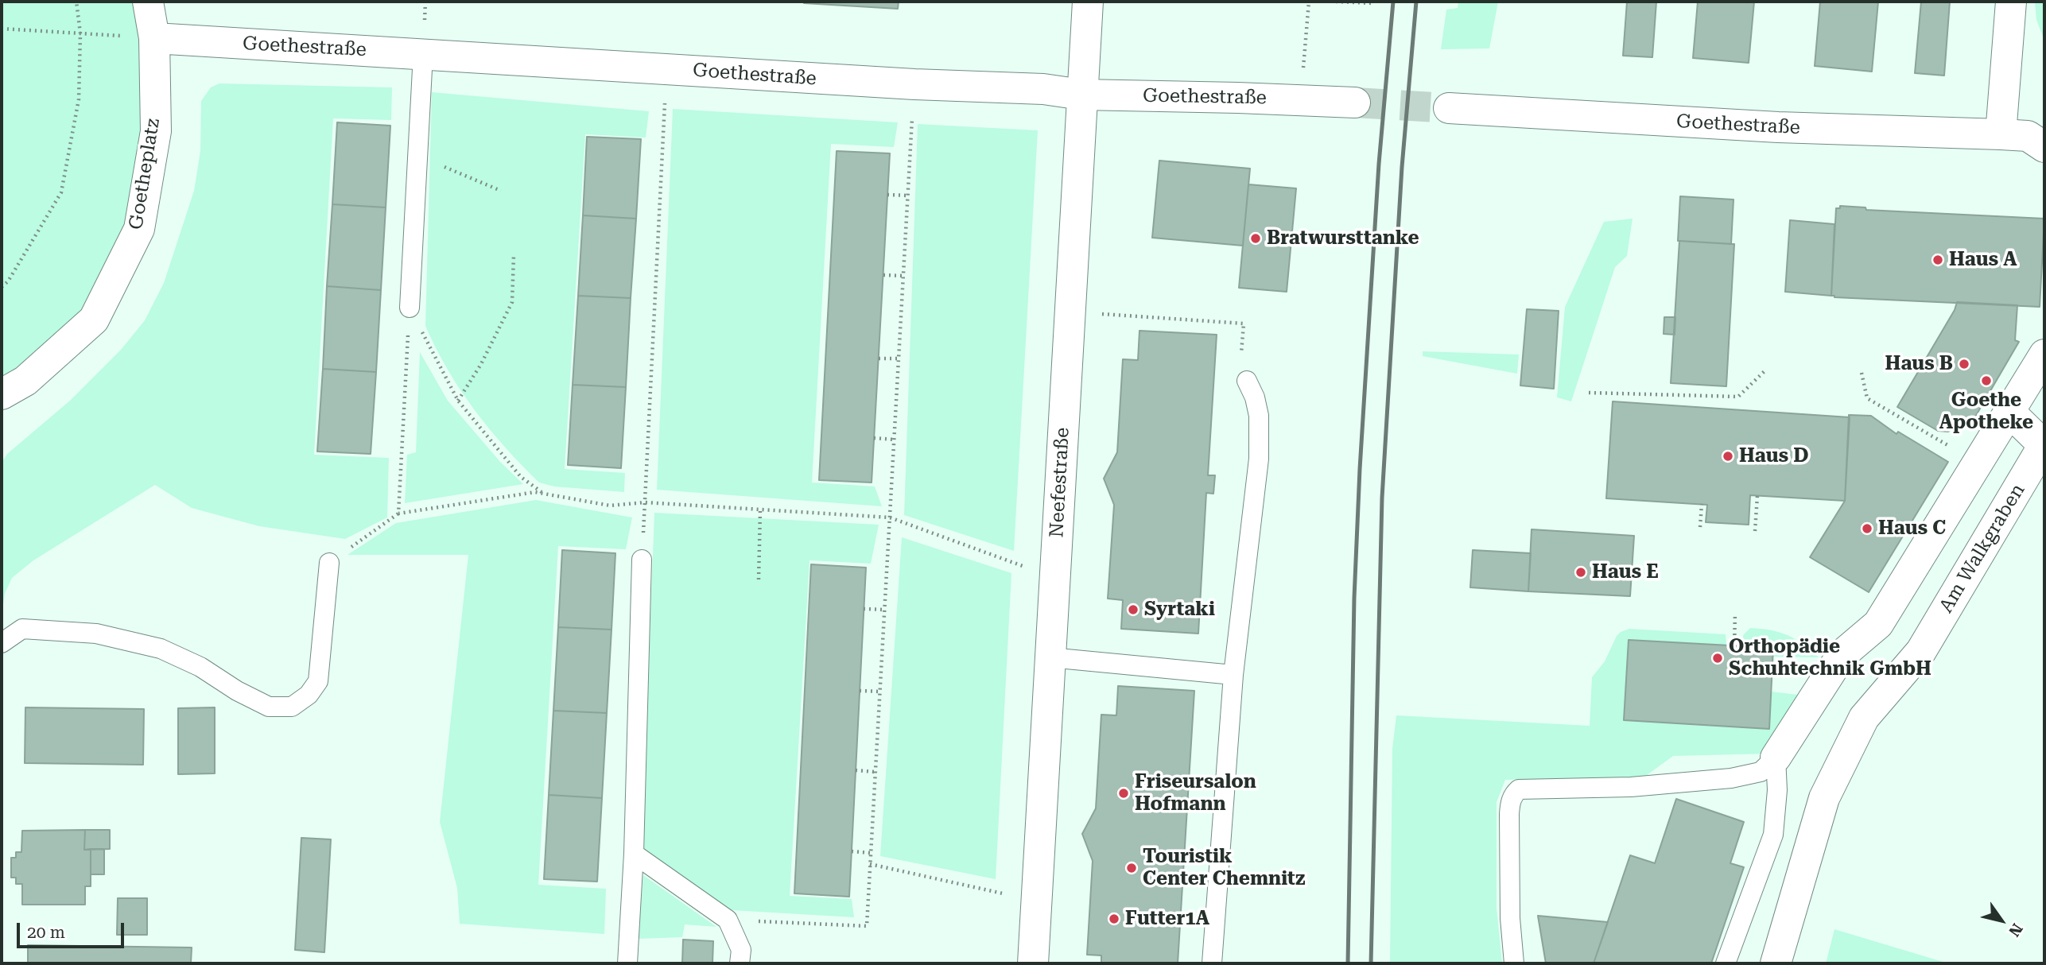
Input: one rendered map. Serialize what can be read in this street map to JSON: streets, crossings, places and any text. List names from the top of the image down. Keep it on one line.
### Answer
{"streets":{"street":["Goethestraße","Goetheplatz","Neefestraße","Am Walkgraben"]},"crossings":[["Goethestraße","Goetheplatz"],["Goethestraße","Neefestraße"]],"places":["Bratwursttanke","Haus A","Haus B","Goethe Apotheke","Haus D","Haus C","Haus E","Syrtaki","Orthopädie Schuhtechnik GmbH","Friseursalon Hofmann","Touristik Center Chemnitz","Futter1A"],"scale_bar":"20 m","north":"bottom right"}
